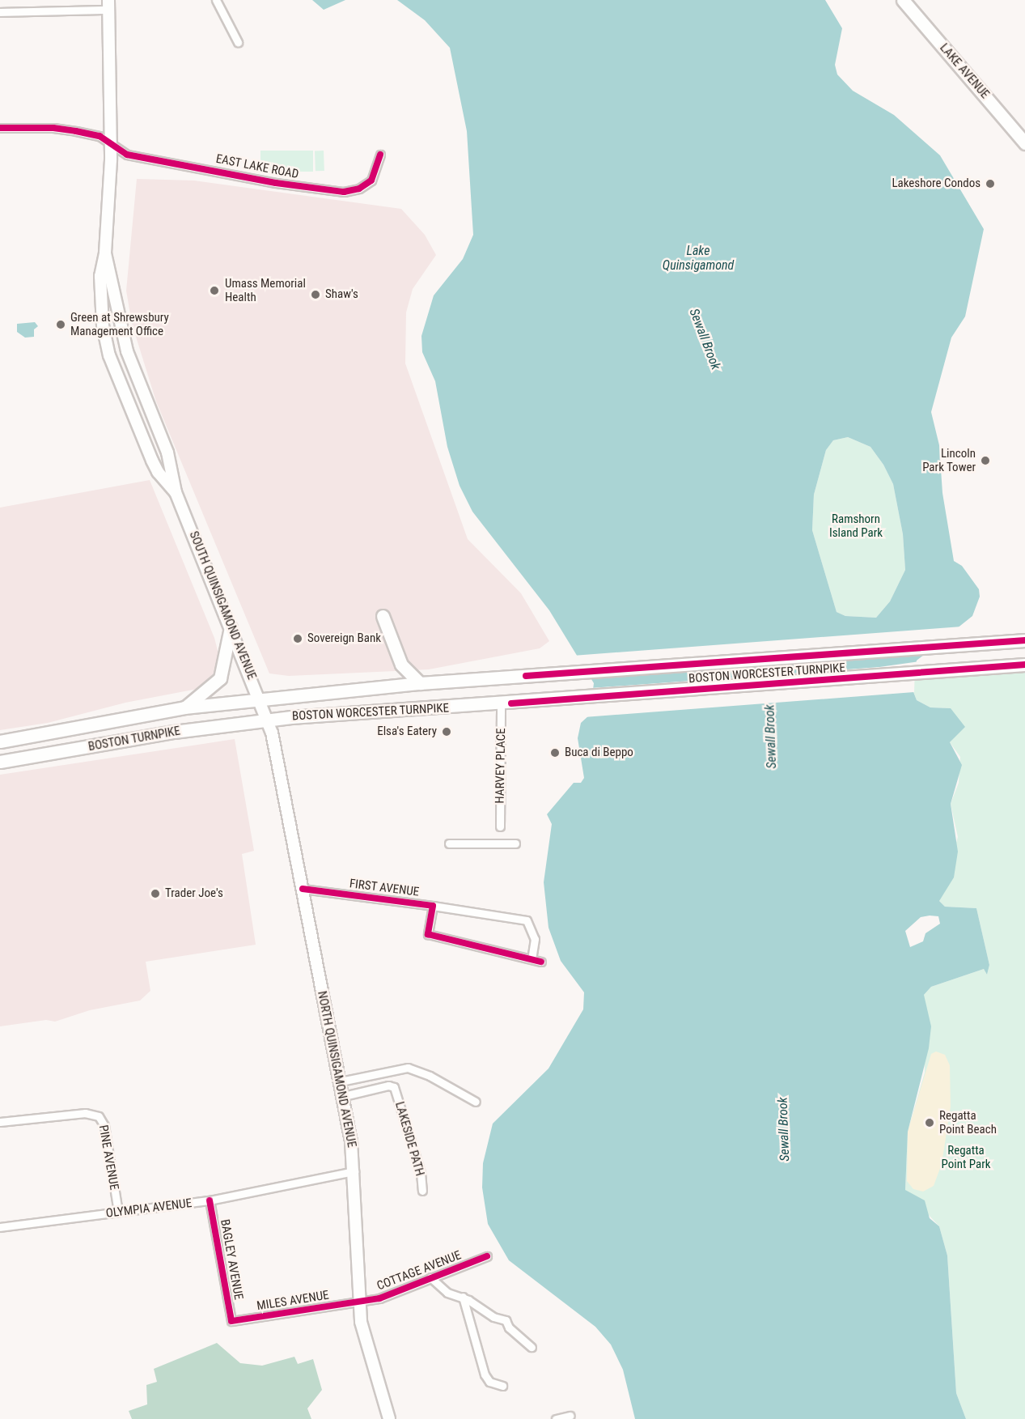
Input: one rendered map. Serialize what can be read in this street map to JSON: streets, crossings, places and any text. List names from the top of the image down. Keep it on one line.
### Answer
{"streets":{"main road":["LAKE AVENUE","SOUTH QUINSIGAMOND AVENUE","BOSTON WORCESTER TURNPIKE","BOSTON TURNPIKE","NORTH QUINSIGAMOND AVENUE"],"street":["EAST LAKE ROAD","HARVEY PLACE","FIRST AVENUE","LAKESIDE PATH","PINE AVENUE","OLYMPIA AVENUE","BAGLEY AVENUE","COTTAGE AVENUE","MILES AVENUE"]},"crossings":[["EAST LAKE ROAD","SOUTH QUINSIGAMOND AVENUE"],["SOUTH QUINSIGAMOND AVENUE","BOSTON WORCESTER TURNPIKE"],["SOUTH QUINSIGAMOND AVENUE","BOSTON TURNPIKE"],["SOUTH QUINSIGAMOND AVENUE","NORTH QUINSIGAMOND AVENUE"],["BOSTON WORCESTER TURNPIKE","BOSTON TURNPIKE"],["BOSTON WORCESTER TURNPIKE","HARVEY PLACE"],["BOSTON WORCESTER TURNPIKE","NORTH QUINSIGAMOND AVENUE"],["BOSTON TURNPIKE","NORTH QUINSIGAMOND AVENUE"],["FIRST AVENUE","NORTH QUINSIGAMOND AVENUE"],["NORTH QUINSIGAMOND AVENUE","OLYMPIA AVENUE"],["NORTH QUINSIGAMOND AVENUE","COTTAGE AVENUE"],["NORTH QUINSIGAMOND AVENUE","MILES AVENUE"],["PINE AVENUE","OLYMPIA AVENUE"],["OLYMPIA AVENUE","BAGLEY AVENUE"],["BAGLEY AVENUE","MILES AVENUE"],["COTTAGE AVENUE","MILES AVENUE"]],"water":["Lake Quinsigamond","Sewall Brook"],"parks":["Ramshorn Island Park","Regatta Point Park"],"places":["Lakeshore Condos","Umass Memorial Health","Shaw's","Green at Shrewsbury Management Office","Lincoln Park Tower","Sovereign Bank","Elsa's Eatery","Buca di Beppo","Trader Joe's","Regatta Point Beach"]}
